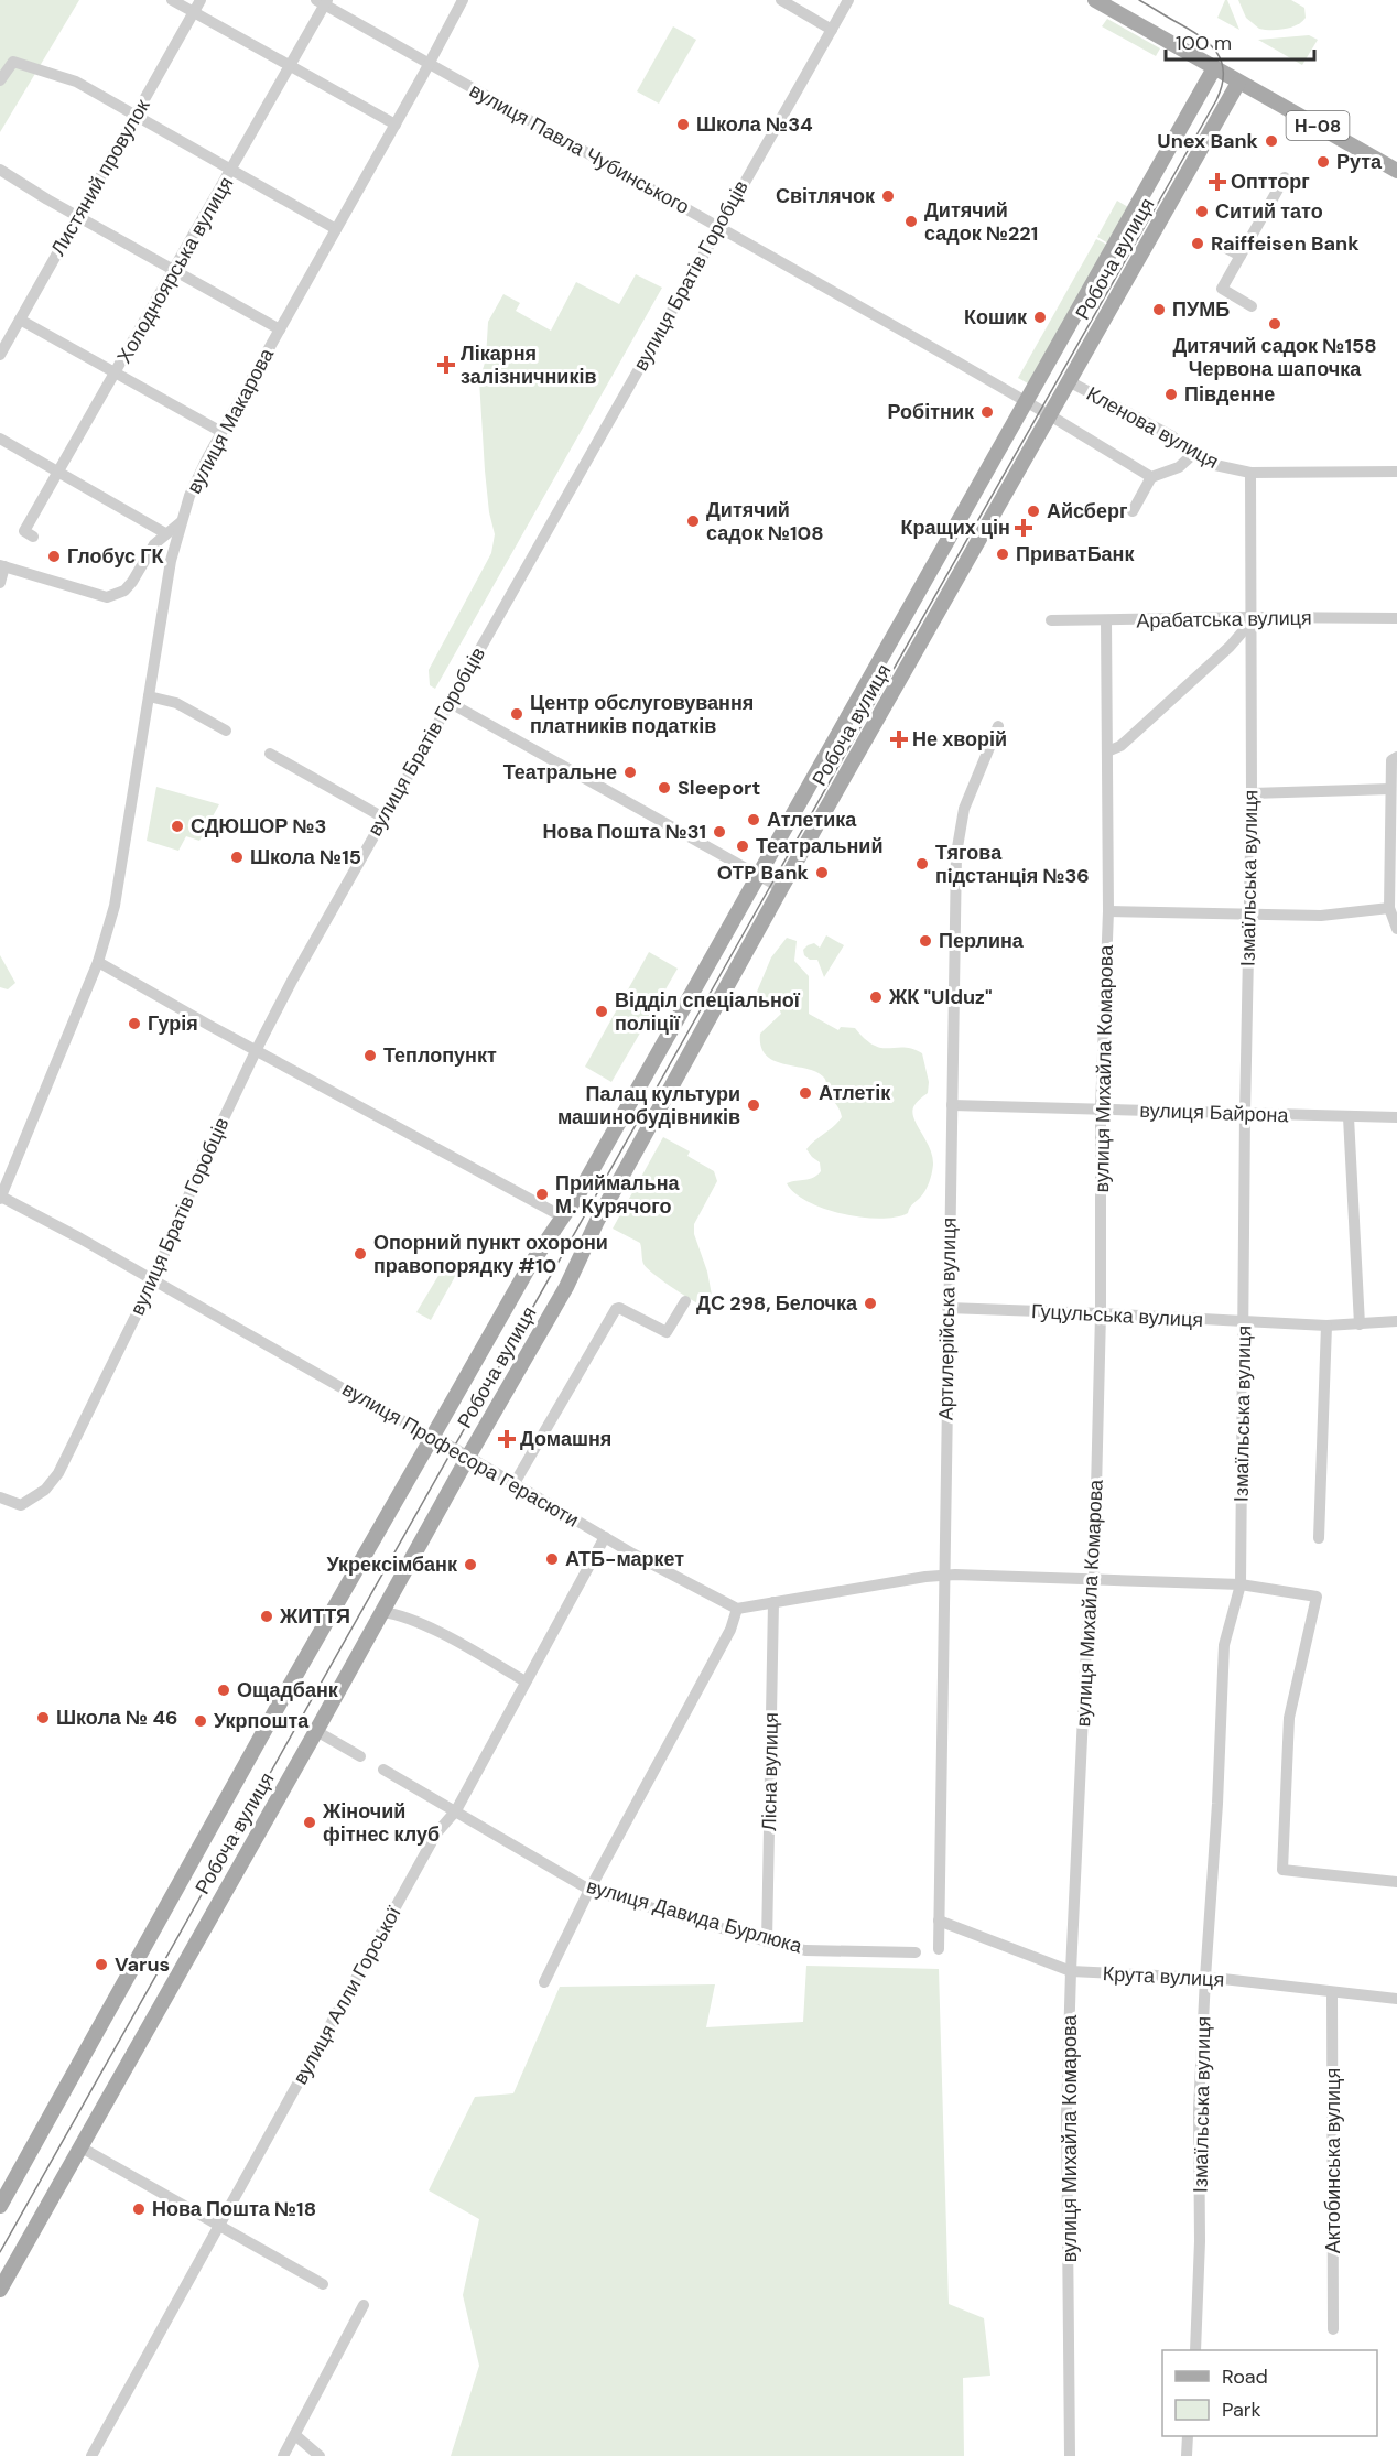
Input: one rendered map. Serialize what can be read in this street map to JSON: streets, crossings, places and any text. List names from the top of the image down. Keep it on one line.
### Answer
{"streets":{"main road":["Н-08","Робоча вулиця"],"street":["вулиця Павла Чубинського","Листяний провулок","Холодноярська вулиця","вулиця Братів Горобців","вулиця Макарова","Кленова вулиця","Арабатська вулиця","Ізмаїльська вулиця","вулиця Михайла Комарова","вулиця Байрона","Гуцульська вулиця","Артилерійська вулиця","вулиця Професора Герасюти","Лісна вулиця","вулиця Давида Бурлюка","Крута вулиця","вулиця Алли Горської","Актобинська вулиця"]},"crossings":[["Н-08","Робоча вулиця"],["вулиця Павла Чубинського","Робоча вулиця"],["вулиця Павла Чубинського","Холодноярська вулиця"],["вулиця Павла Чубинського","вулиця Братів Горобців"],["вулиця Павла Чубинського","вулиця Макарова"],["Робоча вулиця","Кленова вулиця"],["Робоча вулиця","вулиця Професора Герасюти"],["вулиця Братів Горобців","вулиця Професора Герасюти"],["вулиця Макарова","вулиця Професора Герасюти"],["Кленова вулиця","Ізмаїльська вулиця"],["Арабатська вулиця","Ізмаїльська вулиця"],["Арабатська вулиця","вулиця Михайла Комарова"],["Ізмаїльська вулиця","вулиця Байрона"],["Ізмаїльська вулиця","Гуцульська вулиця"],["Ізмаїльська вулиця","Крута вулиця"],["вулиця Михайла Комарова","вулиця Байрона"],["вулиця Михайла Комарова","Гуцульська вулиця"],["вулиця Михайла Комарова","Крута вулиця"],["вулиця Байрона","Артилерійська вулиця"],["Гуцульська вулиця","Артилерійська вулиця"],["Артилерійська вулиця","Крута вулиця"],["вулиця Професора Герасюти","вулиця Алли Горської"],["Лісна вулиця","вулиця Давида Бурлюка"],["вулиця Давида Бурлюка","вулиця Алли Горської"],["Крута вулиця","Актобинська вулиця"]],"places":{"other":["Школа №34","Unex Bank","Рута","Світлячок","Ситий тато","Дитячий садок №221","Raiffeisen Bank","ПУМБ","Кошик","Дитячий садок №158 Червона шапочка","Південне","Робітник","Айсберг","Дитячий садок №108","ПриватБанк","Глобус ГК","Центр обслуговування платників податків","Театральне","Sleeport","Атлетика","СДЮШОР №3","Нова Пошта №31","Театральний","Школа №15","Тягова пiдстанцiя №36","OTP Bank","Перлина","ЖК \"Ulduz\"","Відділ спеціальної поліції","Гурія","Теплопункт","Атлетік","Палац культури машинобудівників","Приймальна М. Курячого","Опорний пункт охорони правопорядку #10","ДС 298, Белочка","АТБ-маркет","Укрексімбанк","ЖИТТЯ","Ощадбанк","Школа № 46","Укрпошта","Жіночий фітнес клуб","Varus","Нова Пошта №18"],"health":["Оптторг","Лікарня залізничників","Кращих цін","Не хворій","Домашня"]},"legend":["Road","Park"],"scale_bar":"100 m"}
